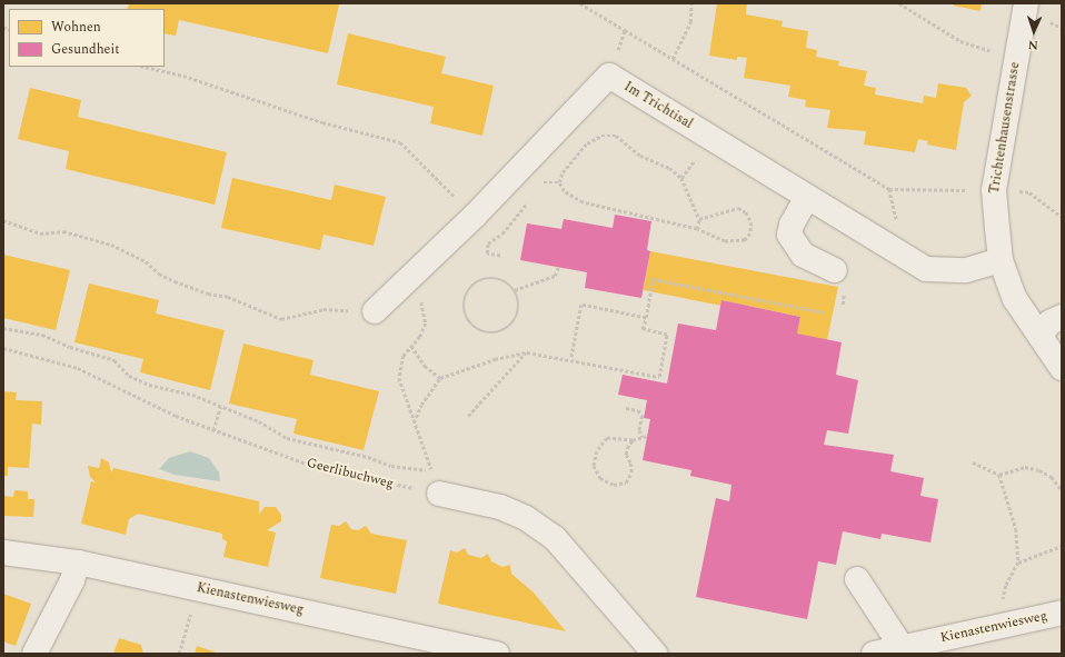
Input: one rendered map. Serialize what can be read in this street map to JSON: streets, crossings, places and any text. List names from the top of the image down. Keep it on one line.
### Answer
{"streets":{"street":["Im Trichtisal","Trichtenhausenstrasse","Kienastenwiesweg"],"path":["Geerlibuchweg"]},"crossings":[["Im Trichtisal","Trichtenhausenstrasse"]],"legend":["Wohnen","Gesundheit"],"north":"bottom"}
